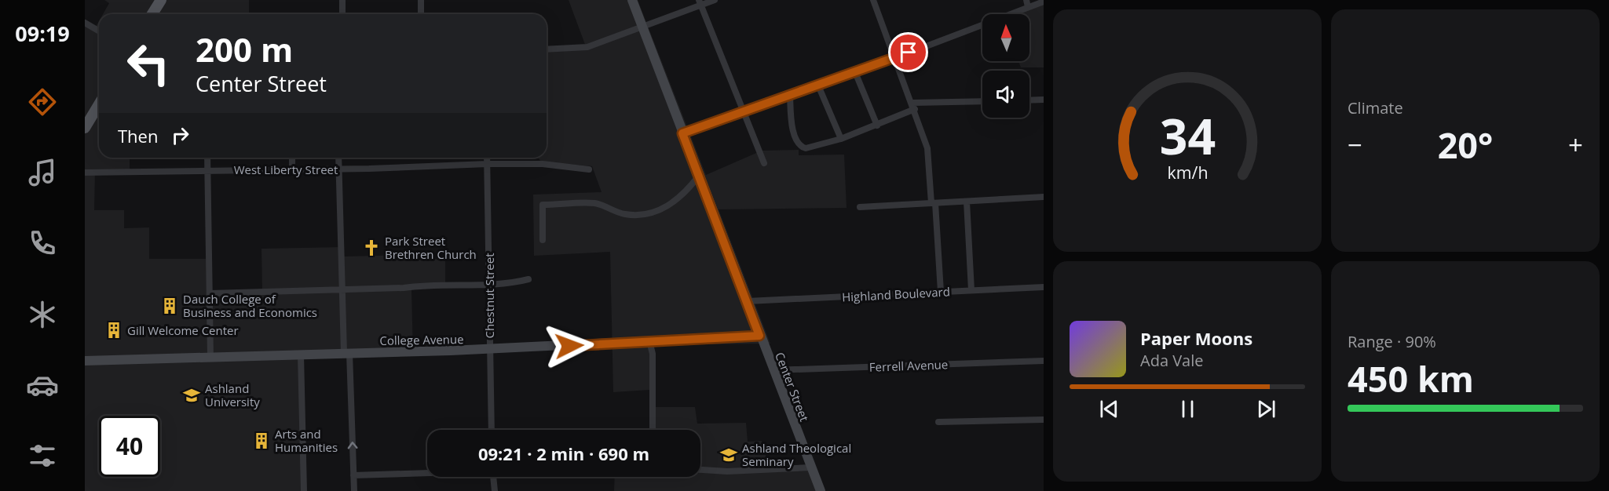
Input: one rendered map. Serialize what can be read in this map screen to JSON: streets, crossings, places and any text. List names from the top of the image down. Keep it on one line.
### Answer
{"streets":{"street":["West Liberty Street","Highland Boulevard","Chestnut Street","College Avenue","Ferrell Avenue","Center Street"]},"crossings":[["West Liberty Street","Chestnut Street"],["Highland Boulevard","Center Street"],["Chestnut Street","College Avenue"],["College Avenue","Center Street"],["Ferrell Avenue","Center Street"]],"places":{"church":["Park Street Brethren Church"],"building":["Dauch College of Business and Economics","Gill Welcome Center","Arts and Humanities"],"school or university":["Ashland University","Ashland Theological Seminary"]},"north":"top","page":{"tabs":"09:19","tile":["Climate",["Range · 90%","450 km"]],"turn":["200 m","Center Street"],"then":"Then","heat":["−","20°","+"],"song":["Paper Moons","Ada Vale"],"limit":"40","trip":"09:21 · 2 min · 690 m","gauge":["34","km/h"]}}
